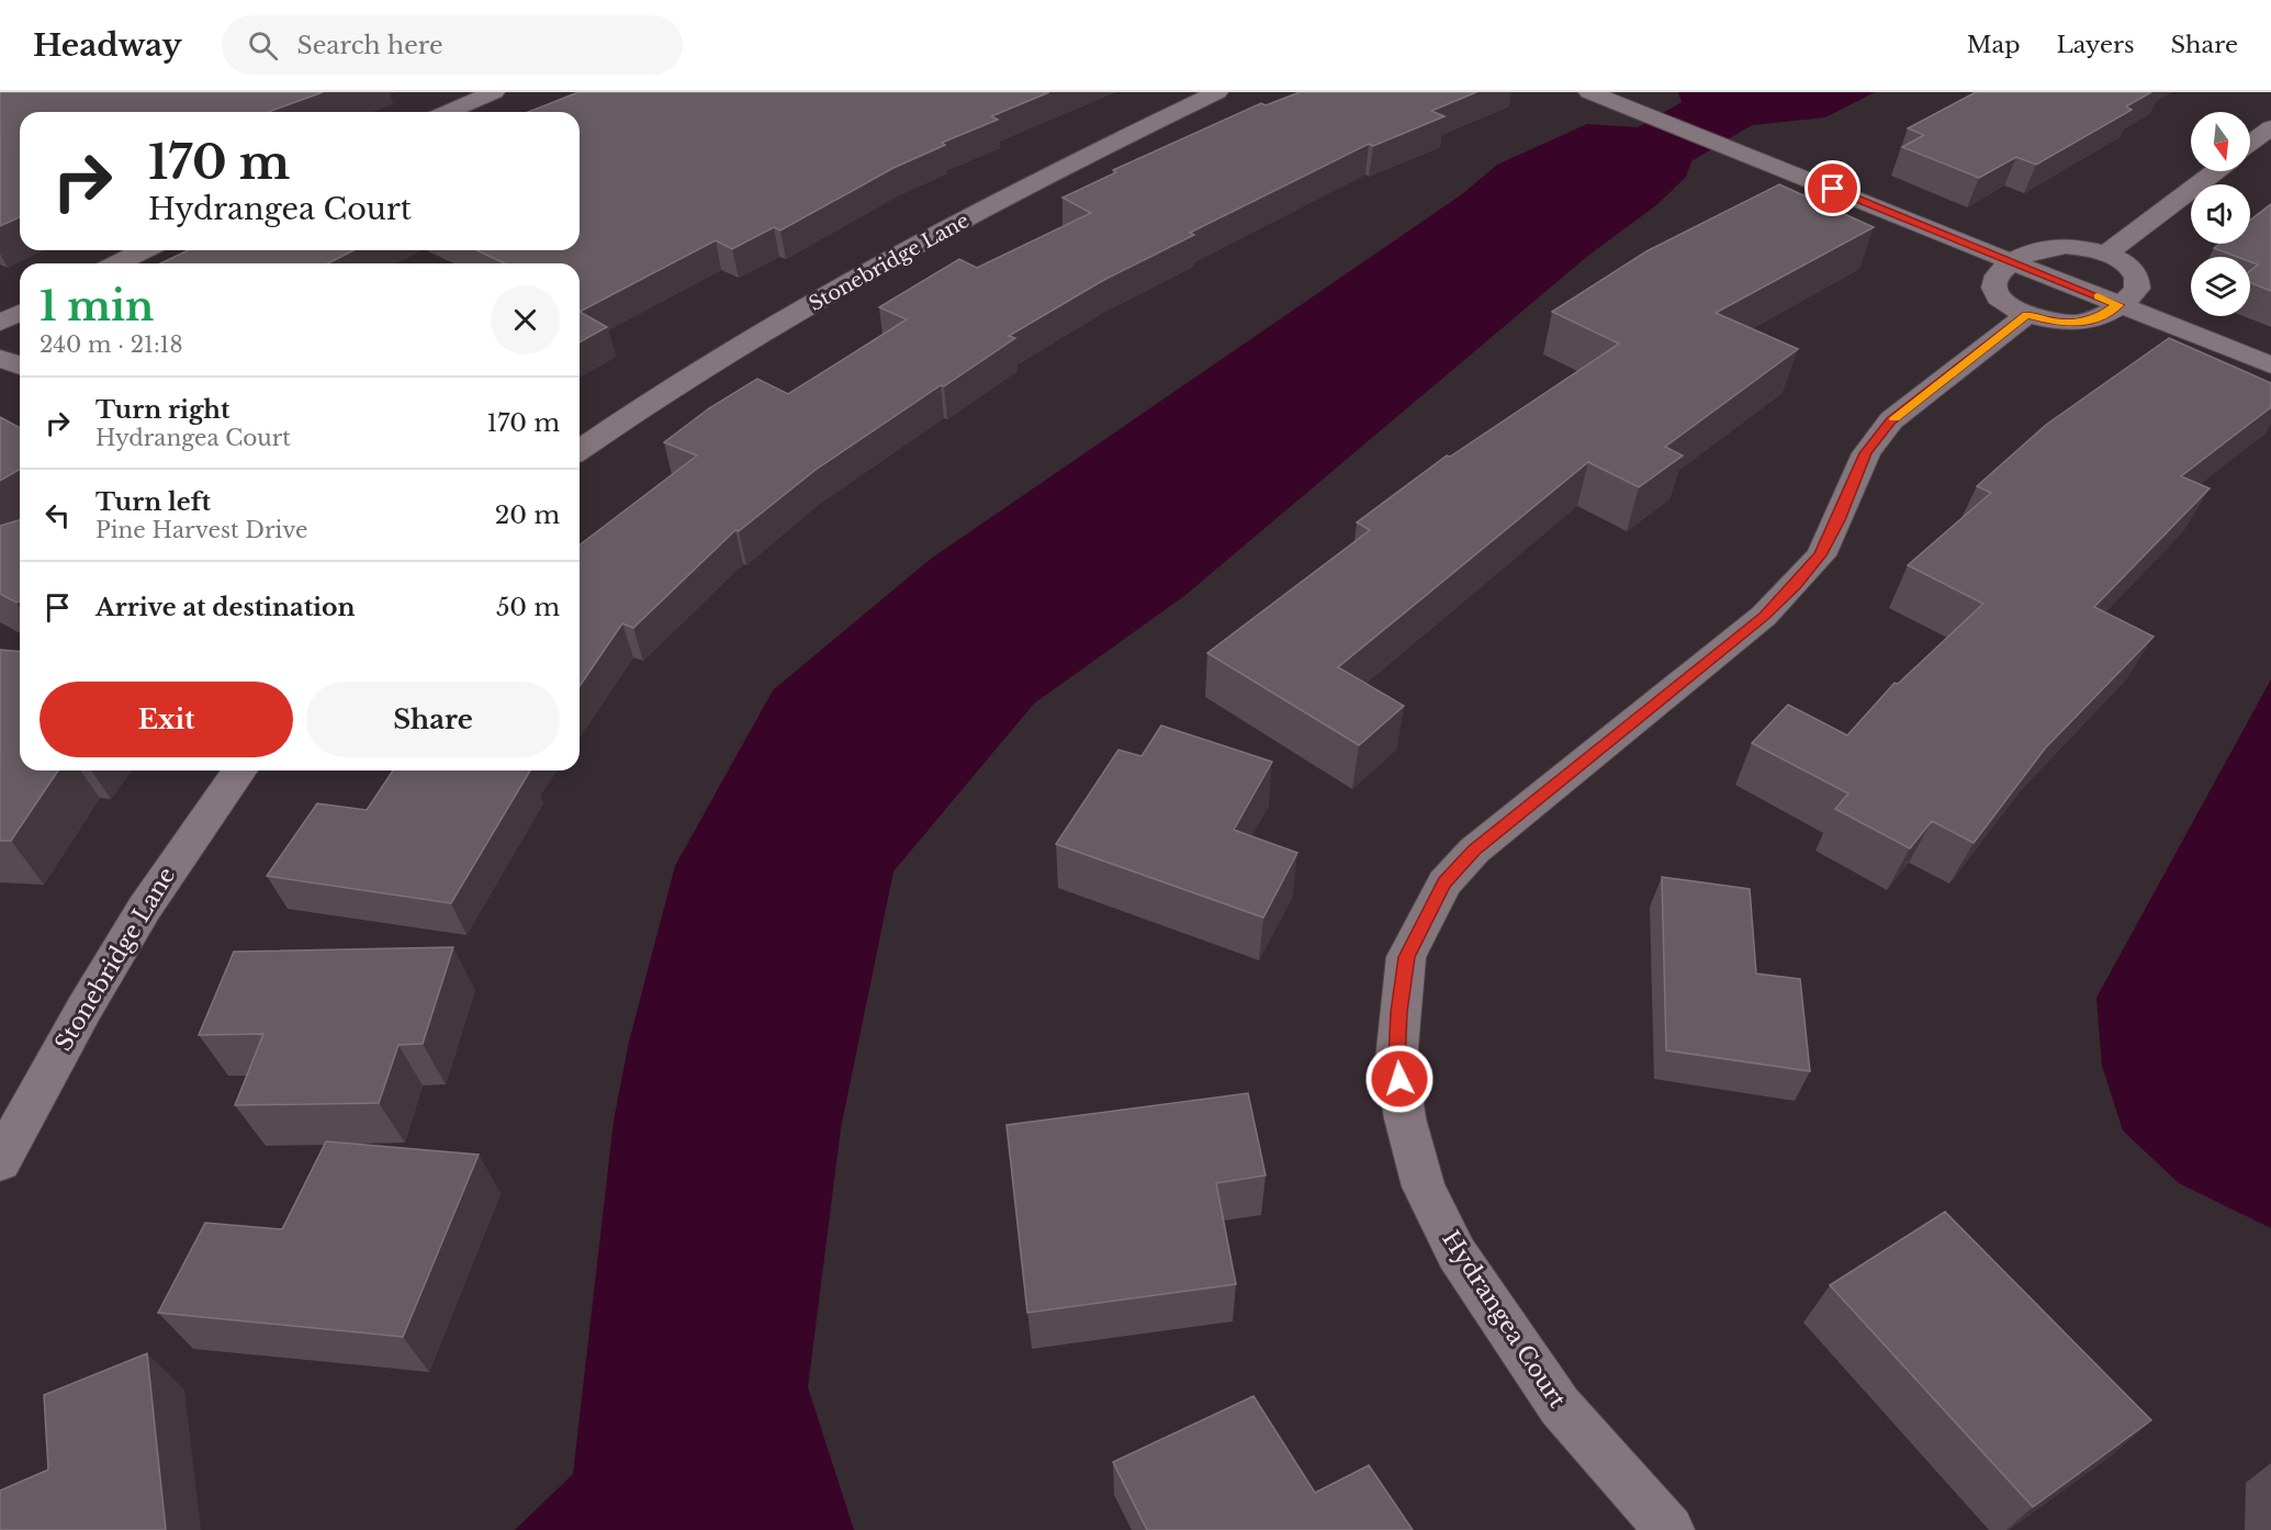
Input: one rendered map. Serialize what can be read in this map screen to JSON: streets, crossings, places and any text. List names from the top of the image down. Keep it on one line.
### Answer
{"streets":{"street":["Stonebridge Lane","Hydrangea Court"]},"north":"bottom","page":{"header":"Headway","search":"Search here","nav":["Map","Layers","Share"],"turn":["170 m","Hydrangea Court"],"heading":["1 min","240 m · 21:18"],"list":[{"name":"Turn right","note":"Hydrangea Court","value":"170 m"},{"name":"Turn left","note":"Pine Harvest Drive","value":"20 m"},{"name":"Arrive at destination","value":"50 m"}],"buttons":["Exit","Share"]}}
